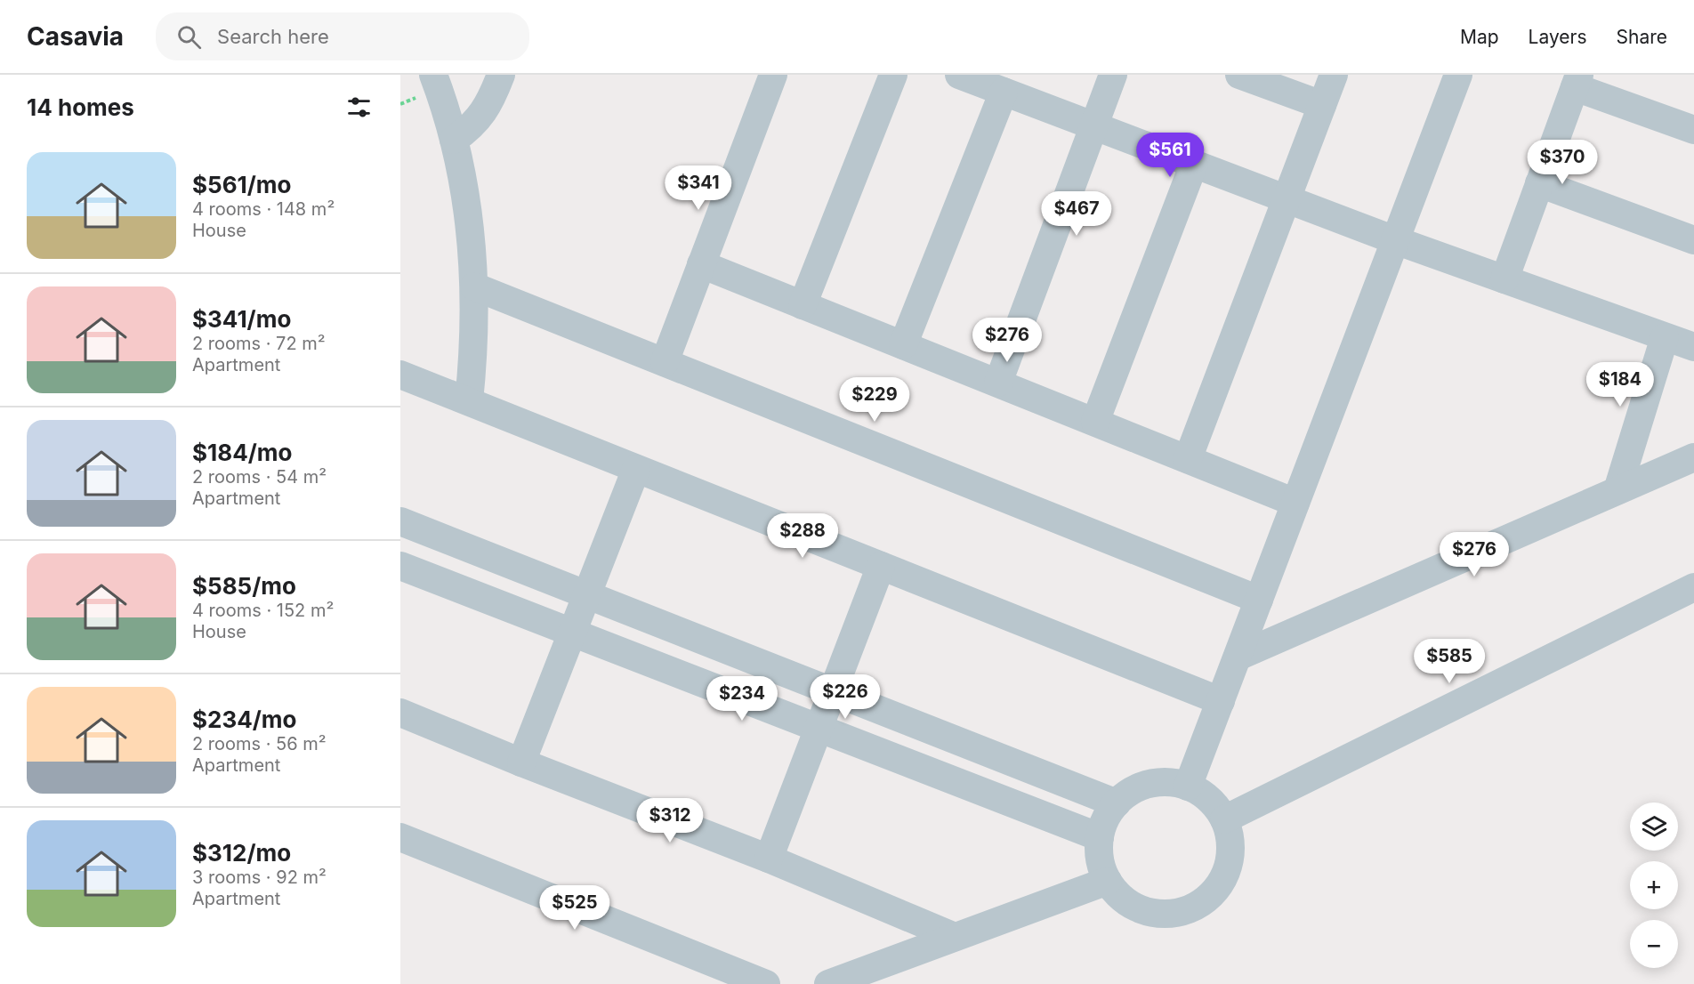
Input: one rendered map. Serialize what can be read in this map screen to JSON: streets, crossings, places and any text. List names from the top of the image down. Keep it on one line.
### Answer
{"page":{"header":"Casavia","search":"Search here","nav":["Map","Layers","Share"],"heading":"14 homes","price":["$561","$370","$341","$467","$276","$184","$229","$288","$276","$585","$226","$234","$312","$525"],"list":[{"name":"$561/mo","note":"4 rooms · 148 m² · House"},{"name":"$341/mo","note":"2 rooms · 72 m² · Apartment"},{"name":"$184/mo","note":"2 rooms · 54 m² · Apartment"},{"name":"$585/mo","note":"4 rooms · 152 m² · House"},{"name":"$234/mo","note":"2 rooms · 56 m² · Apartment"},{"name":"$312/mo","note":"3 rooms · 92 m² · Apartment"}],"map_buttons":["+","−"]}}
